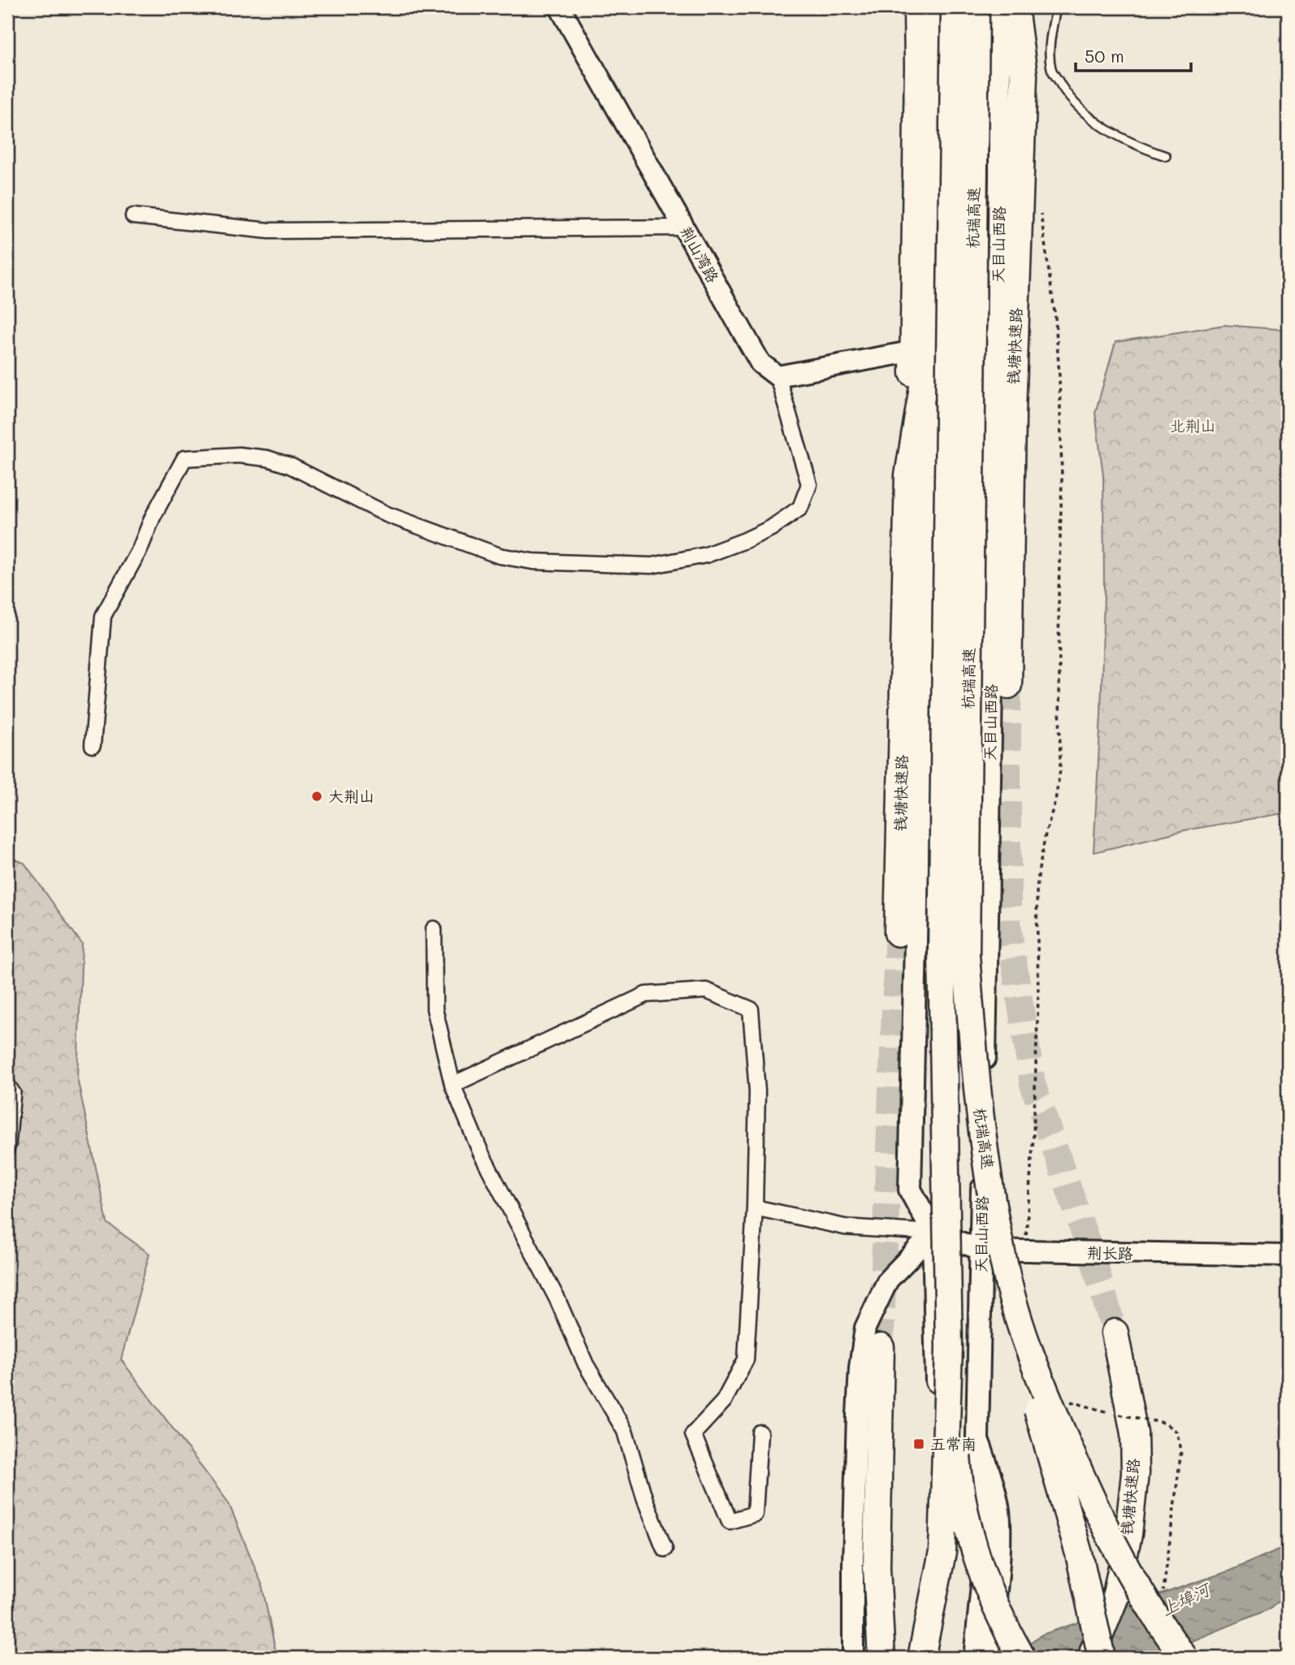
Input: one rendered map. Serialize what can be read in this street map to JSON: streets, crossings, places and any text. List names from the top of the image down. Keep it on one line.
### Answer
{"streets":{"highway":["杭瑞高速","钱塘快速路"],"main road":["天目山西路","荆山湾路","荆长路"]},"crossings":[["天目山西路","荆长路"]],"water":["上埠河"],"parks":["北荆山"],"places":{"other":["大荆山"],"transit":["五常南"]},"scale_bar":"50 m"}
